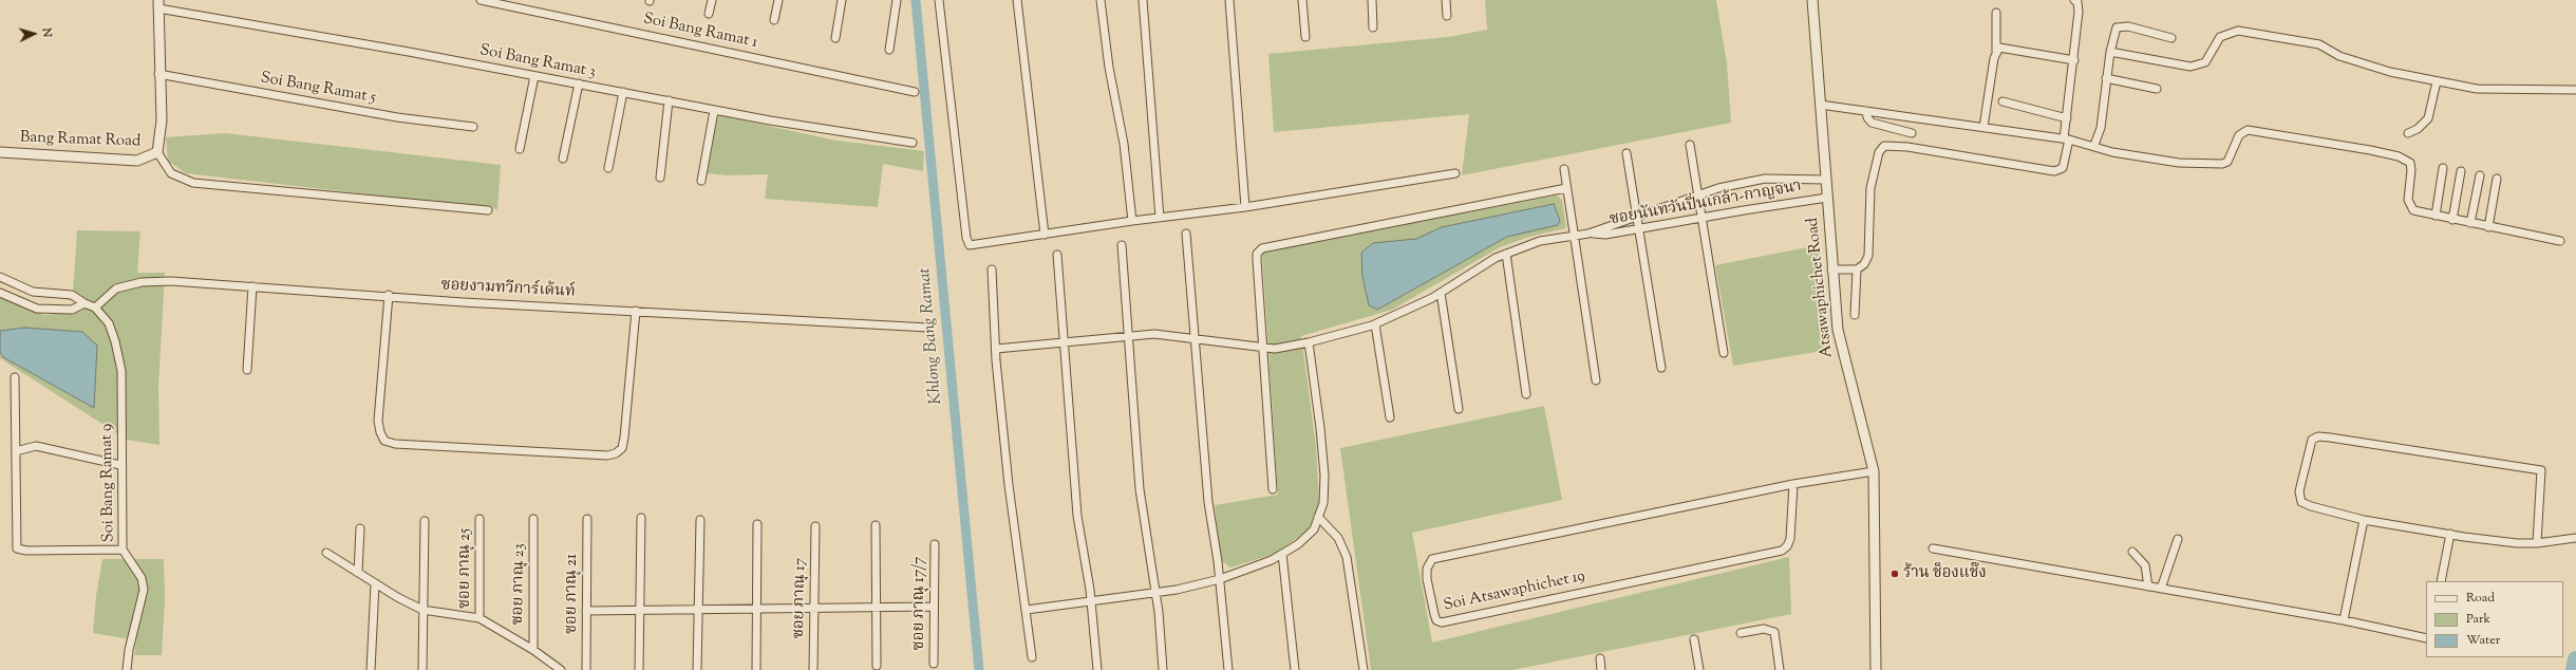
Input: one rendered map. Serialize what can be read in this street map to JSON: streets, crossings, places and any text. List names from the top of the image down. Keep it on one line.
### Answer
{"streets":{"street":["Soi Bang Ramat 1","Soi Bang Ramat 3","Soi Bang Ramat 5","Bang Ramat Road","ซอยนันทวันปิ่นเกล้า-กาญจนา","Atsawaphichet Road","ซอยงามทวีการ์เด้นท์","Soi Bang Ramat 9","ซอย ภาณุ 25","ซอย ภาณุ 23","Soi Atsawaphichet 19","ซอย ภาณุ 21","ซอย ภาณุ 17","ซอย ภาณุ 17/7"]},"crossings":[["ซอยนันทวันปิ่นเกล้า-กาญจนา","Atsawaphichet Road"],["Atsawaphichet Road","Soi Atsawaphichet 19"],["ซอยงามทวีการ์เด้นท์","Soi Bang Ramat 9"]],"water":["Khlong Bang Ramat"],"places":["ร้าน ช็องแช๊ง"],"legend":["Road","Park","Water"],"north":"right"}
